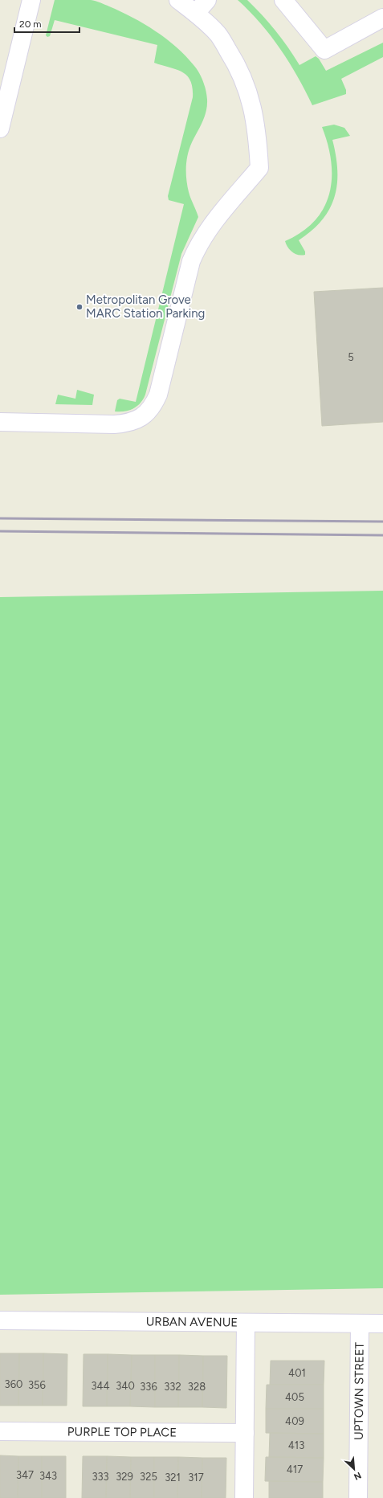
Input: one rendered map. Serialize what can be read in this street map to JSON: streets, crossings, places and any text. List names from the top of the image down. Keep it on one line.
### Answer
{"streets":{"street":["URBAN AVENUE","UPTOWN STREET","PURPLE TOP PLACE"]},"crossings":[["URBAN AVENUE","UPTOWN STREET"]],"places":["Metropolitan Grove MARC Station Parking"],"house_numbers":["5","401","360","356","344","340","336","332","328","405","409","413","417","347","343","333","329","325","321","317"],"scale_bar":"20 m","north":"bottom right"}
